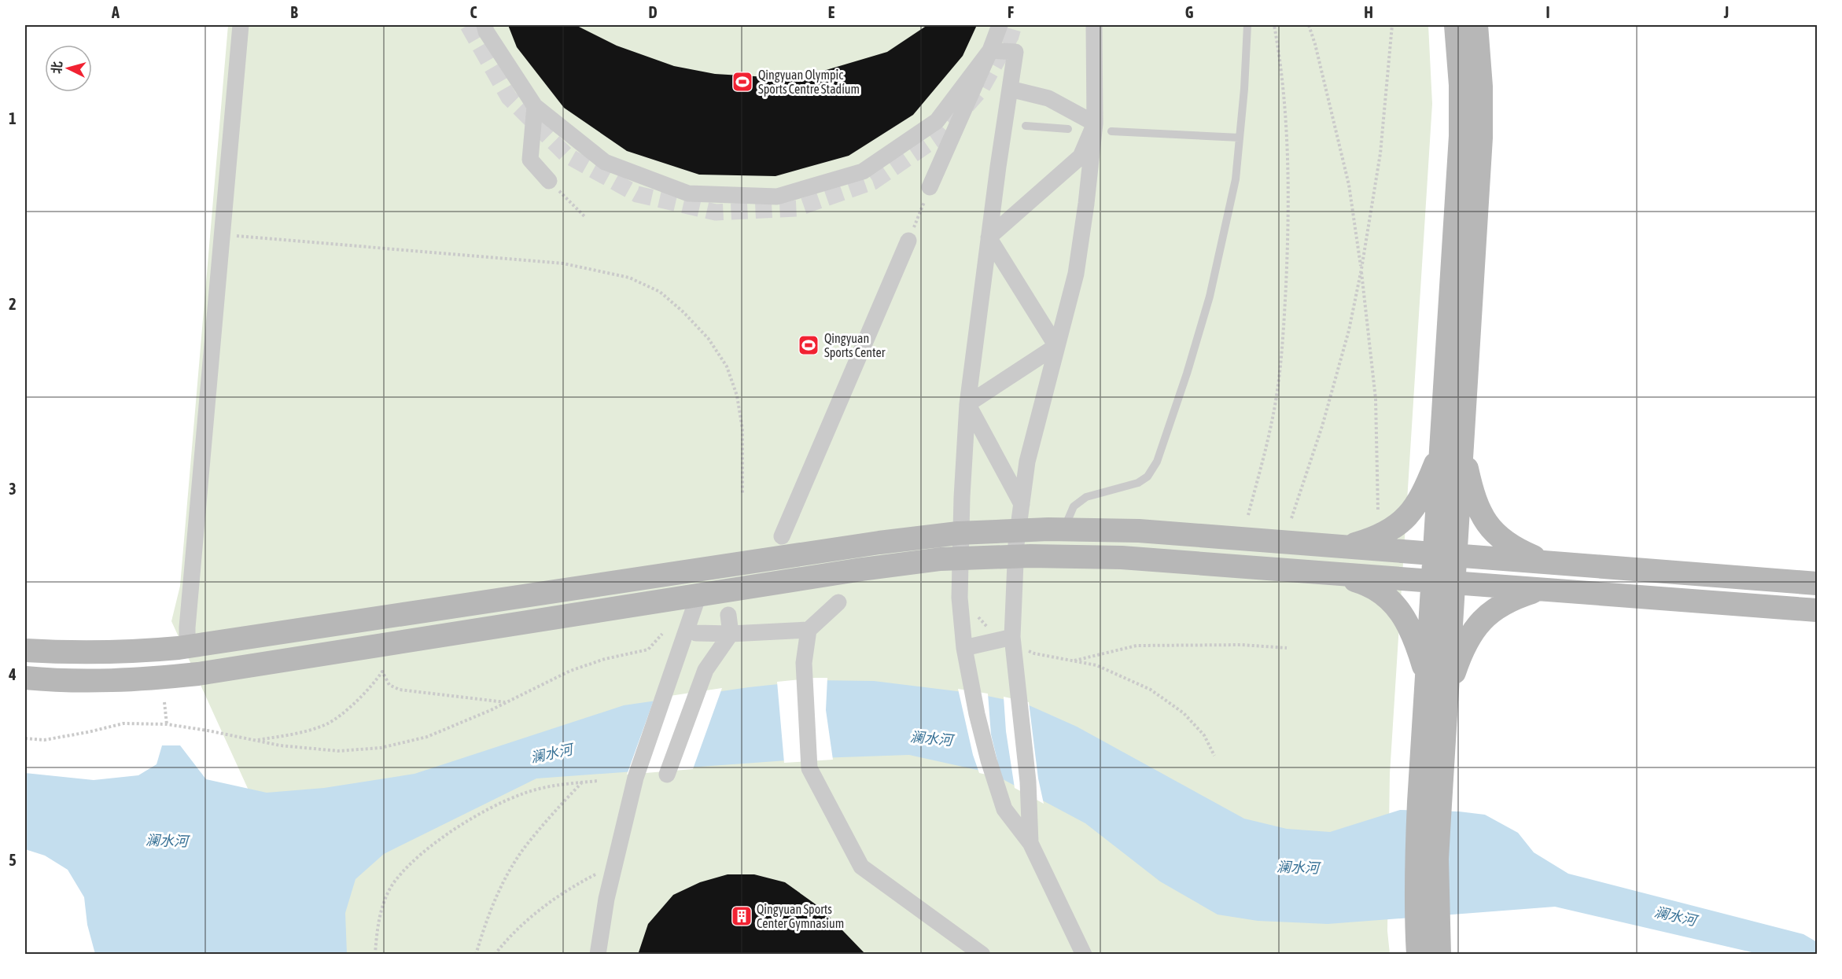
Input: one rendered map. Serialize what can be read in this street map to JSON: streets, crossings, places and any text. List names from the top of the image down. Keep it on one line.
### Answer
{"water":["澜水河"],"places":{"sports":["Qingyuan Olympic Sports Centre Stadium","Qingyuan Sports Center"],"building":["Qingyuan Sports Center Gymnasium"]},"north":"left","grid":{"columns":["A","B","C","D","E","F","G","H","I","J"],"rows":["1","2","3","4","5"]}}
